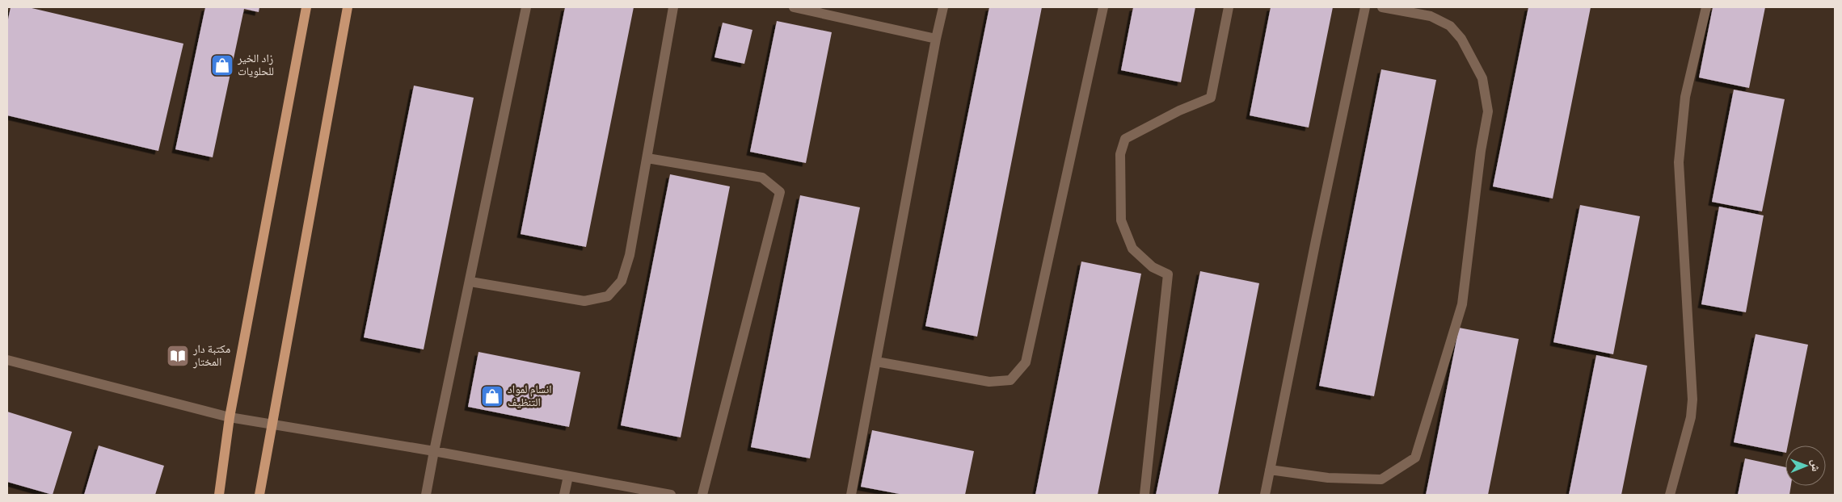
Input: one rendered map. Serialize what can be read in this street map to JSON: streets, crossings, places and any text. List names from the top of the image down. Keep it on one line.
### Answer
{"places":{"shop":["زاد الخير للحلويات","انسام لمواد التنظيف"],"library":["مكتبة دار المختار"]},"north":"right"}
